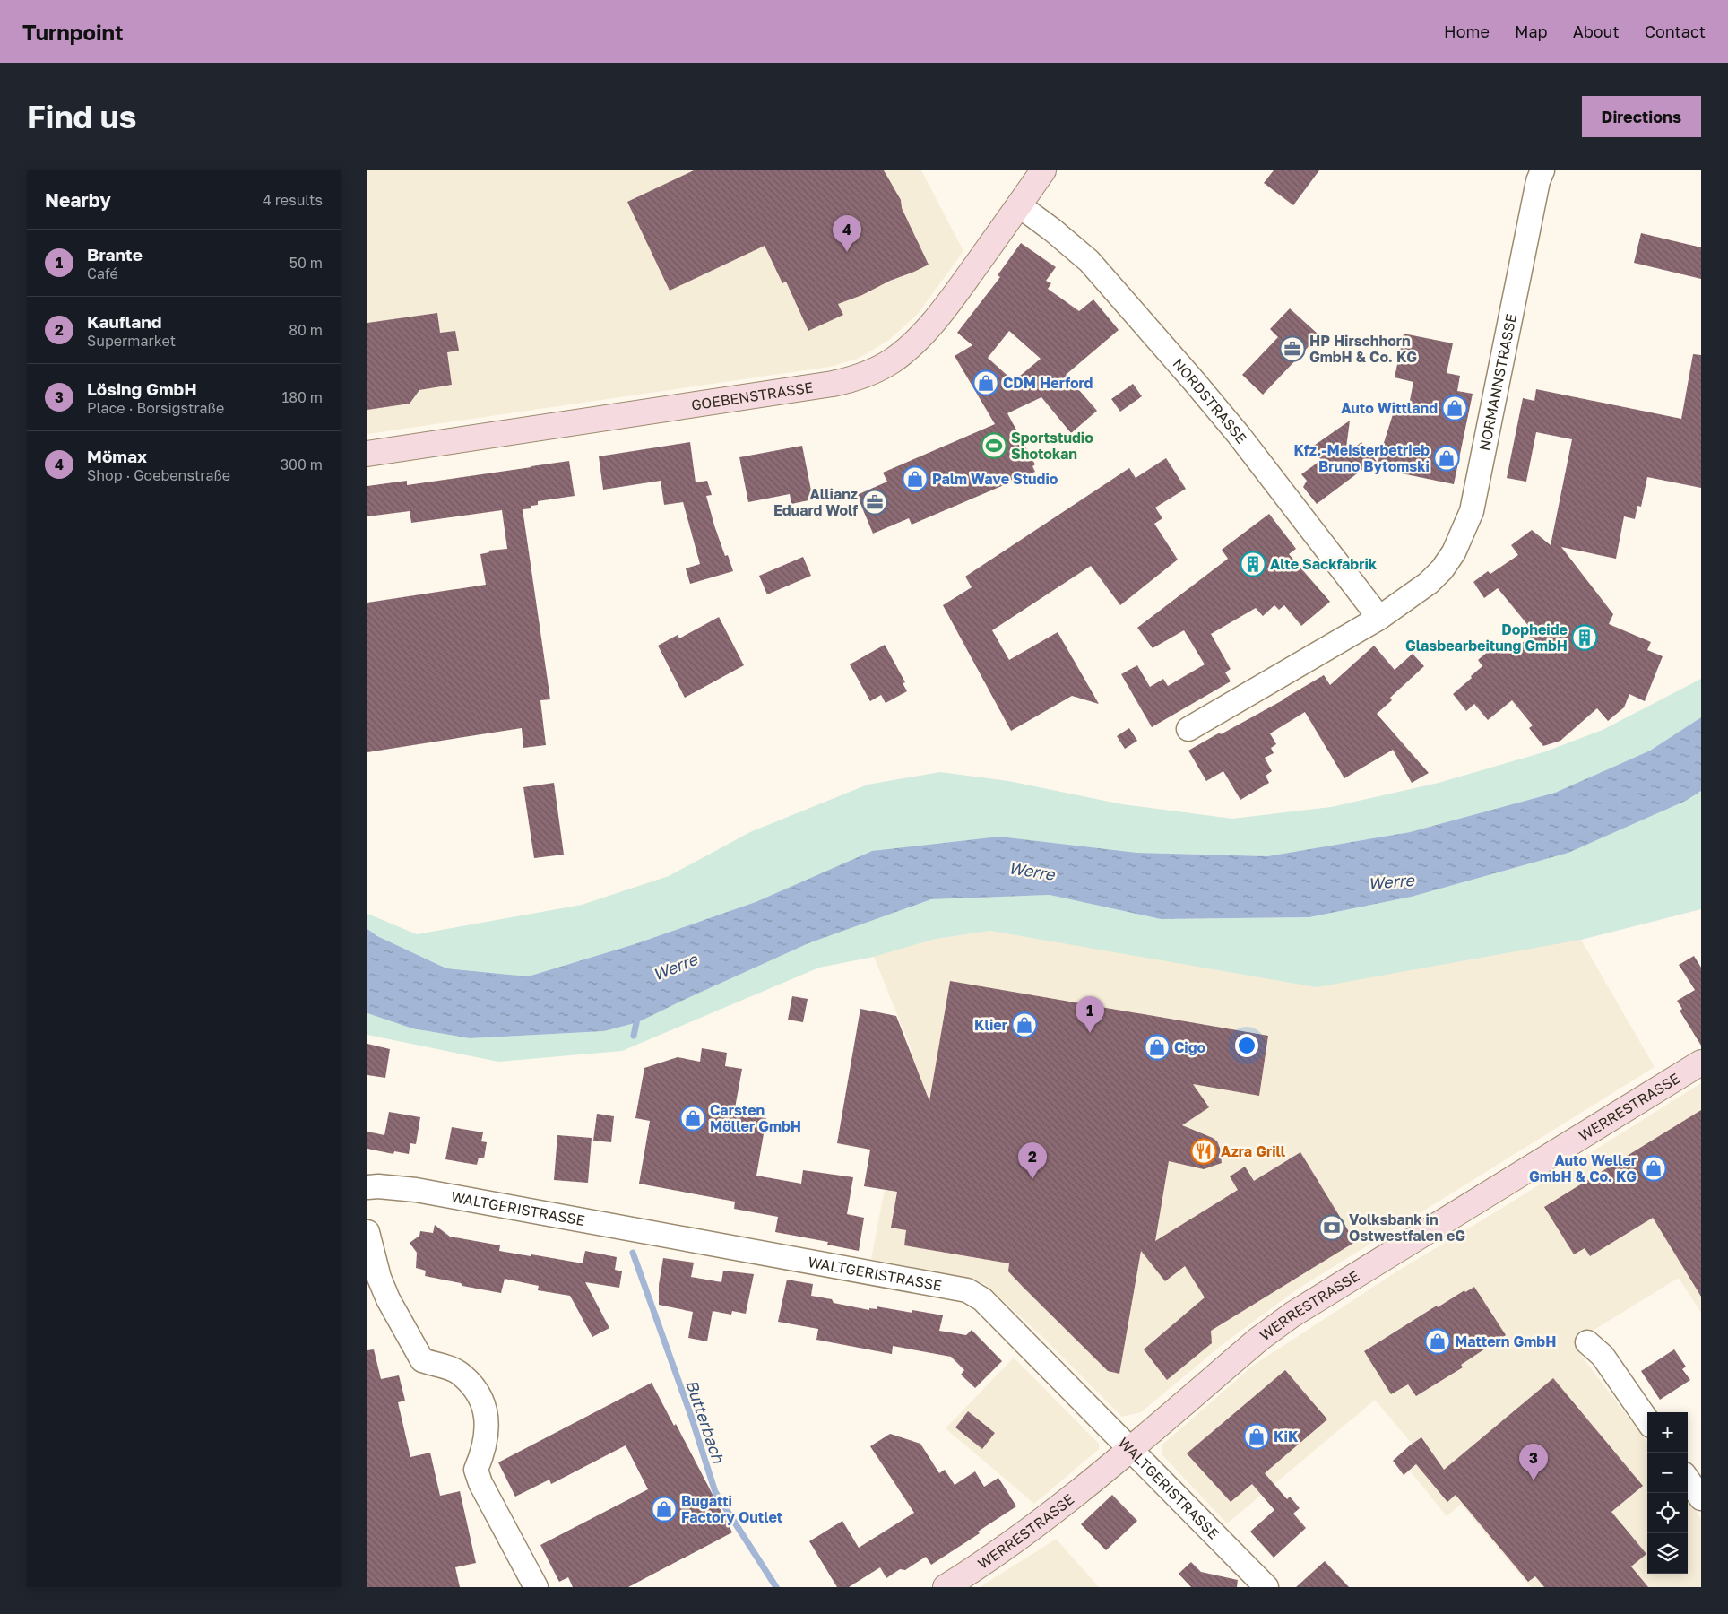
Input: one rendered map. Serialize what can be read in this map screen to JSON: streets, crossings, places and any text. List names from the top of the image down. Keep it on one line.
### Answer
{"streets":{"main road":["GOEBENSTRASSE","WERRESTRASSE"],"street":["NORMANNSTRASSE","NORDSTRASSE","WALTGERISTRASSE"]},"crossings":[["NORMANNSTRASSE","NORDSTRASSE"],["GOEBENSTRASSE","NORDSTRASSE"],["WERRESTRASSE","WALTGERISTRASSE"]],"water":["Werre","Butterbach"],"places":{"office":["HP Hirschhorn GmbH & Co. KG","Allianz Eduard Wolf"],"shop":["CDM Herford","Auto Wittland","Kfz.-Meisterbetrieb Bruno Bytomski","Palm Wave Studio","Klier","Cigo","Carsten Möller GmbH","Auto Weller GmbH & Co. KG","Mattern GmbH","KiK","Bugatti Factory Outlet"],"sports":["Sportstudio Shotokan"],"building":["Alte Sackfabrik","Dopheide Glasbearbeitung GmbH"],"restaurant":["Azra Grill"],"bank":["Volksbank in Ostwestfalen eG"]},"page":{"header":"Turnpoint","nav":["Home","Map","About","Contact"],"buttons":"Directions","title":"Find us","heading":["Nearby","4 results"],"pins":["4","1","2","3"],"list":[{"mark":"1","name":"Brante","note":"Café","value":"50 m"},{"mark":"2","name":"Kaufland","note":"Supermarket","value":"80 m"},{"mark":"3","name":"Lösing GmbH","note":"Place · Borsigstraße","value":"180 m"},{"mark":"4","name":"Mömax","note":"Shop · Goebenstraße","value":"300 m"}],"map_buttons":["+","−"]}}
